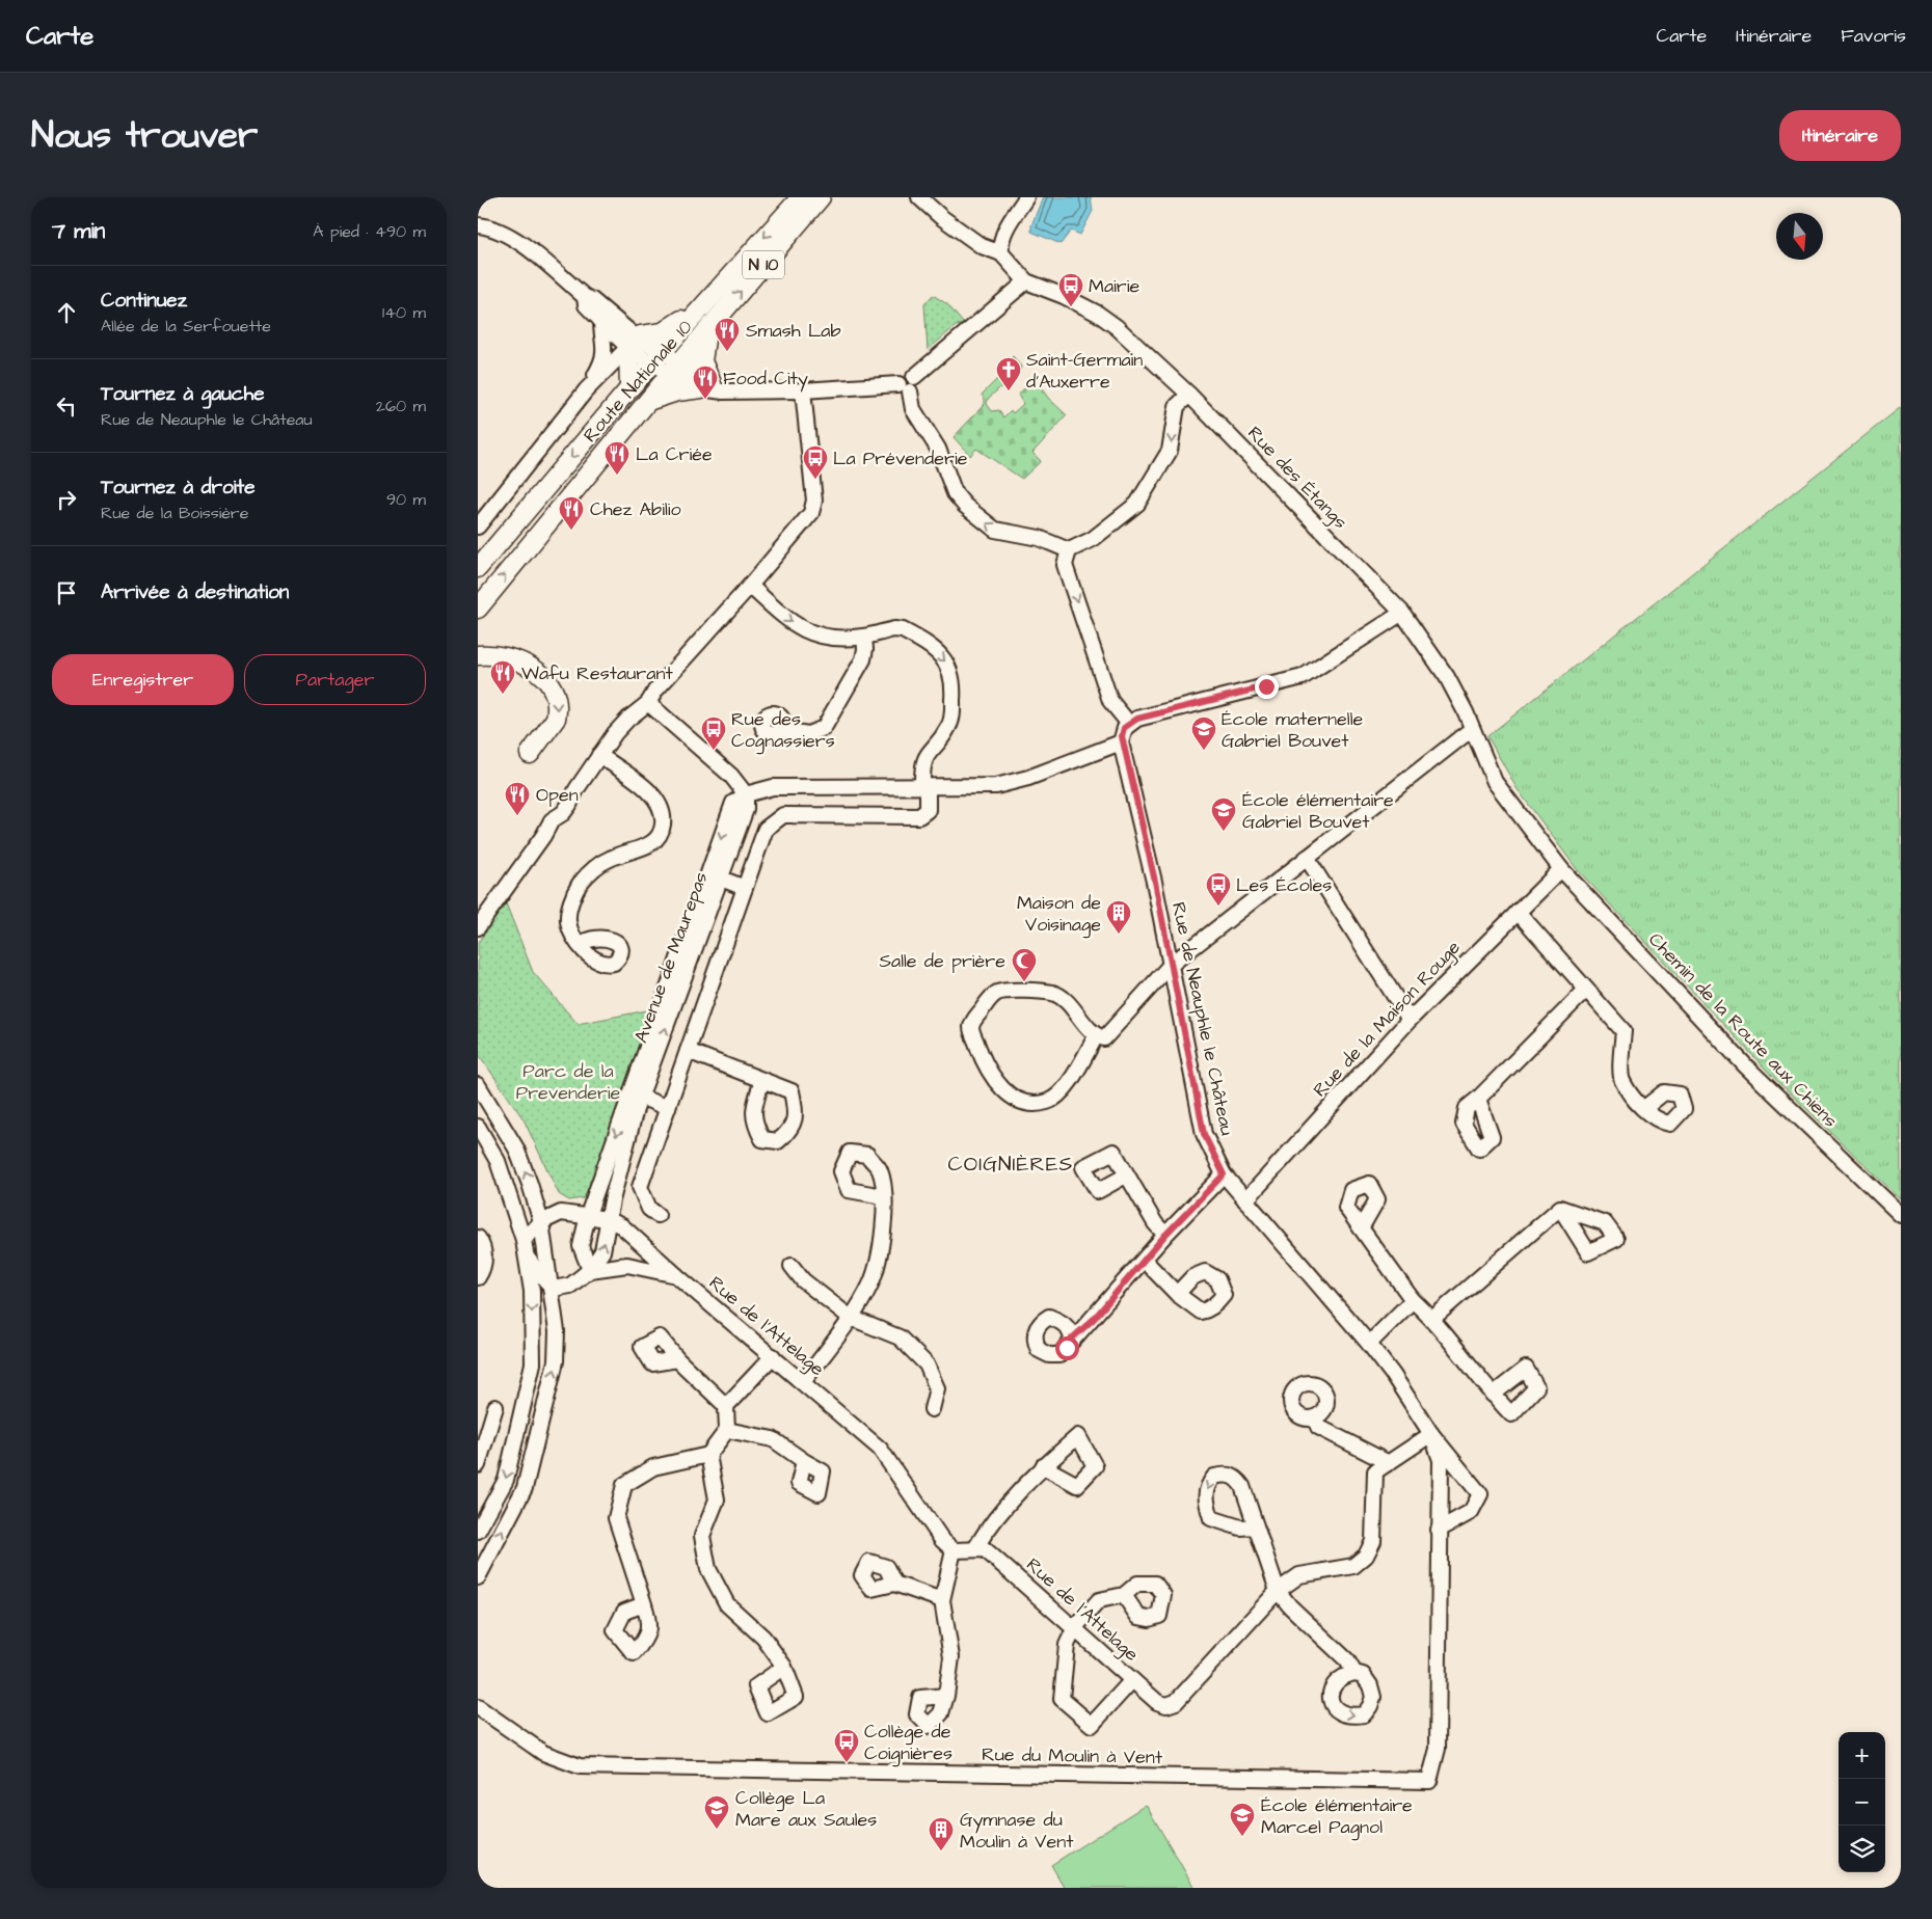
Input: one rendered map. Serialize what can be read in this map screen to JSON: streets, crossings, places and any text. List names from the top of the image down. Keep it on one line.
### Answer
{"streets":{"main road":["N 10","Route Nationale 10"],"street":["Rue des Étangs","Avenue de Maurepas","Rue de Neauphle le Château","Rue de la Maison Rouge","Chemin de la Route aux Chiens","Rue de l'Attelage","Rue du Moulin à Vent"]},"crossings":[["N 10","Route Nationale 10"],["Rue des Étangs","Rue de la Maison Rouge"],["Rue des Étangs","Chemin de la Route aux Chiens"],["Avenue de Maurepas","Rue de l'Attelage"],["Rue de Neauphle le Château","Rue de la Maison Rouge"],["Rue de Neauphle le Château","Rue de l'Attelage"],["Rue de Neauphle le Château","Rue du Moulin à Vent"],["Rue de la Maison Rouge","Chemin de la Route aux Chiens"],["Rue de l'Attelage","Rue du Moulin à Vent"]],"districts":["COIGNIÈRES"],"parks":["Parc de la Prevenderie"],"places":{"bus stop":["Mairie","La Prévenderie","Rue des Cognassiers","Les Écoles","Collège de Coignières"],"restaurant":["Smash Lab","Food City","La Criée","Chez Abilio","Wafu Restaurant","Open"],"church":["Saint-Germain d'Auxerre"],"school or university":["École maternelle Gabriel Bouvet","École élémentaire Gabriel Bouvet","Collège La Mare aux Saules","École élémentaire Marcel Pagnol"],"building":["Maison de Voisinage","Gymnase du Moulin à Vent"],"mosque":["Salle de prière"]},"north":"bottom","page":{"header":"Carte","nav":["Carte","Itinéraire","Favoris"],"title":"Nous trouver","buttons":["Itinéraire",["Enregistrer","Partager"]],"heading":["7 min","À pied · 490 m"],"list":[["Continuez","Allée de la Serfouette","140 m"],["Tournez à gauche","Rue de Neauphle le Château","260 m"],["Tournez à droite","Rue de la Boissière","90 m"],"Arrivée à destination"],"map_buttons":["+","−"]}}
